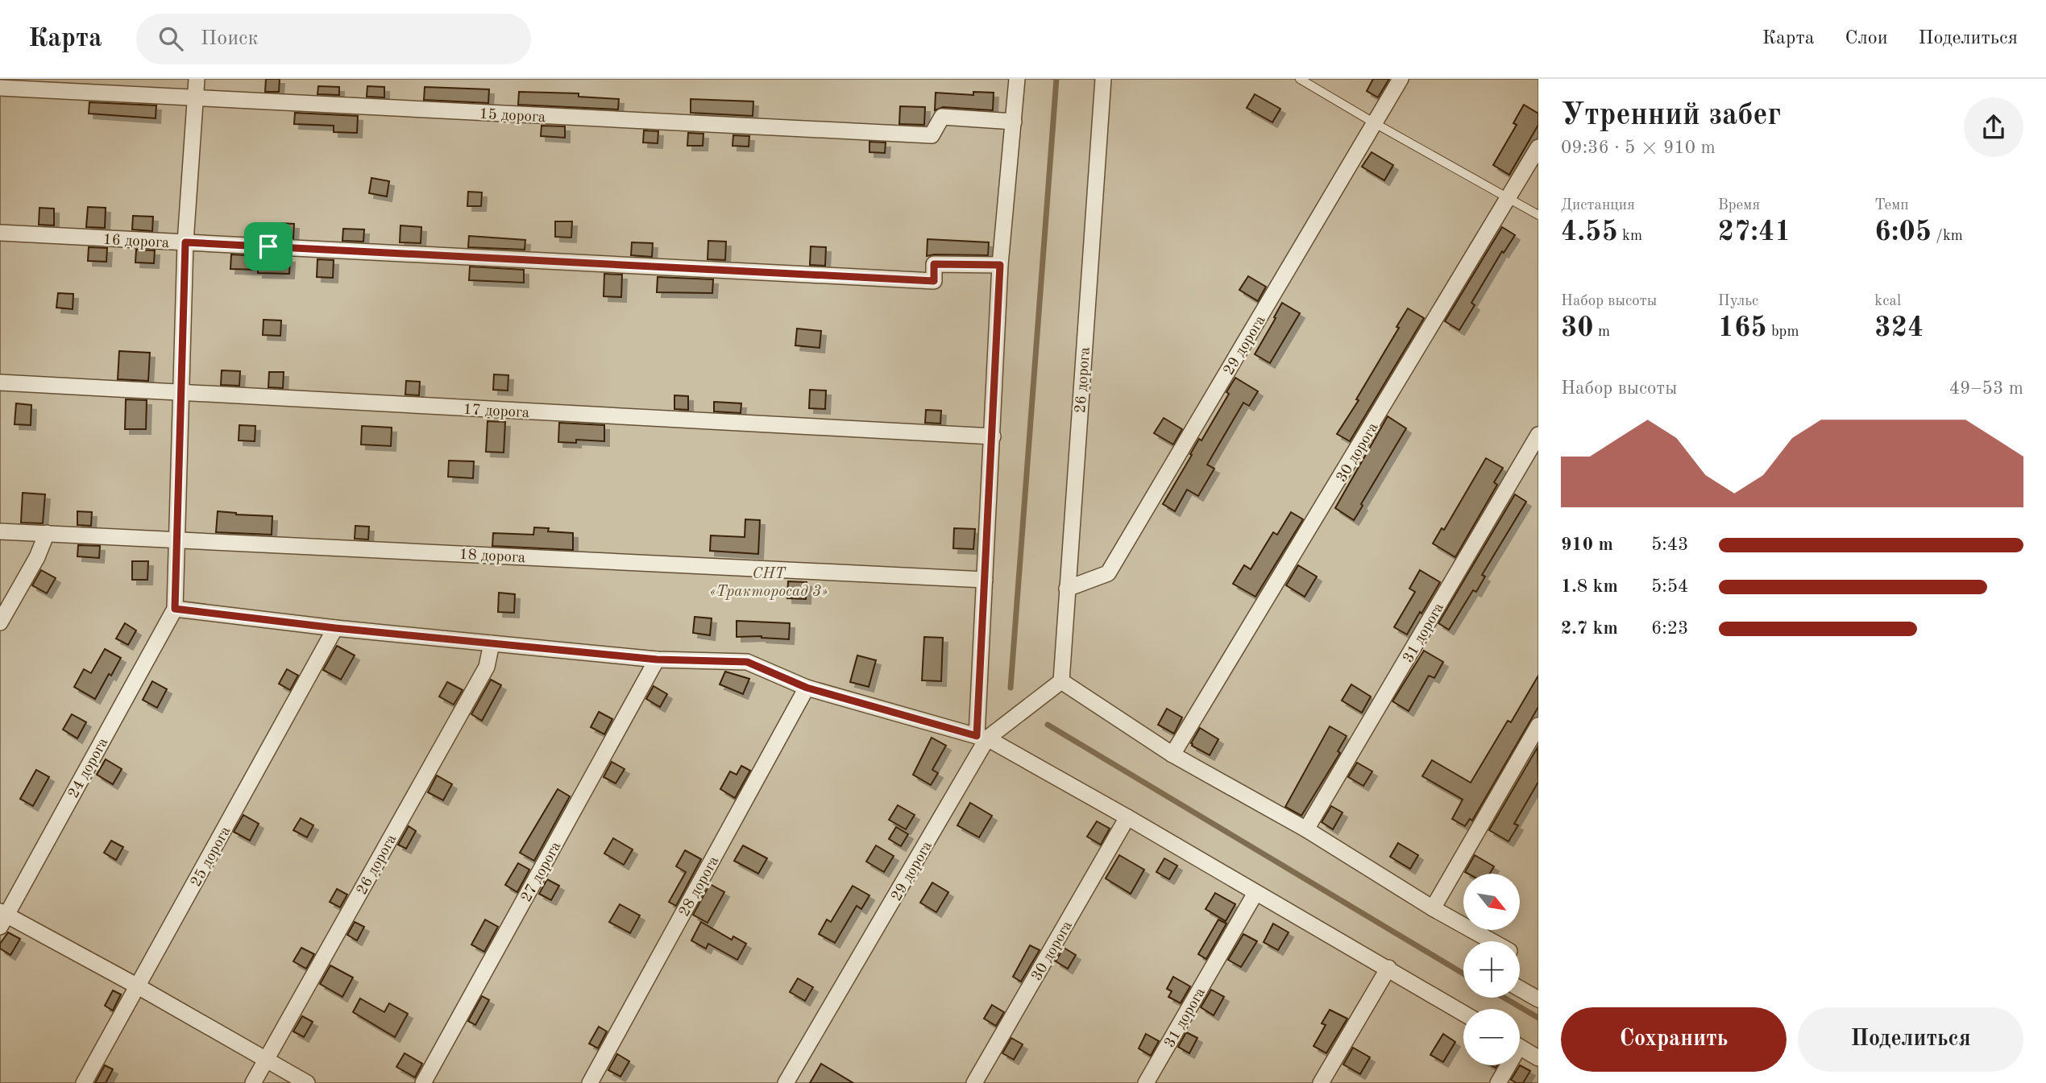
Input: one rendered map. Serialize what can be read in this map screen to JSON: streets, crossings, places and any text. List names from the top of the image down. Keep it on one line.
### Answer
{"streets":{"street":["15 дорога","16 дорога","29 дорога","26 дорога","17 дорога","30 дорога","18 дорога","31 дорога","24 дорога","25 дорога","27 дорога","28 дорога"]},"crossings":[["29 дорога","26 дорога"]],"parks":["СНТ «Тракторосад 3»"],"north":"bottom right","page":{"header":"Карта","search":"Поиск","nav":["Карта","Слои","Поделиться"],"heading":["Утренний забег","09:36 · 5 × 910 m"],"stats":[["Дистанция","4.55 km"],["Время","27:41"],["Темп","6:05 /km"],["Набор высоты","30 m"],["Пульс","165 bpm"],["kcal","324"]],"chart":["Набор высоты","49–53 m"],"list":[{"name":"910 m","note":"5:43"},{"name":"1.8 km","note":"5:54"},{"name":"2.7 km","note":"6:23"}],"map_buttons":["+","−"],"buttons":["Сохранить","Поделиться"]}}
